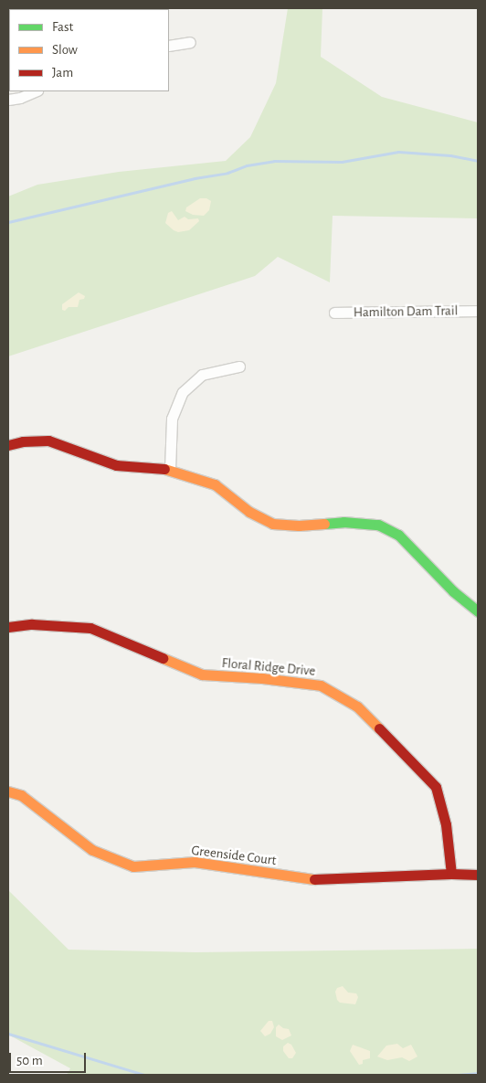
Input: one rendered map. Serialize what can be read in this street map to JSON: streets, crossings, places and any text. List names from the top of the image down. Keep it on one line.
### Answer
{"streets":{"street":["Hamilton Dam Trail","Floral Ridge Drive","Greenside Court"]},"crossings":[["Floral Ridge Drive","Greenside Court"]],"legend":["Fast","Slow","Jam"],"scale_bar":"50 m"}
